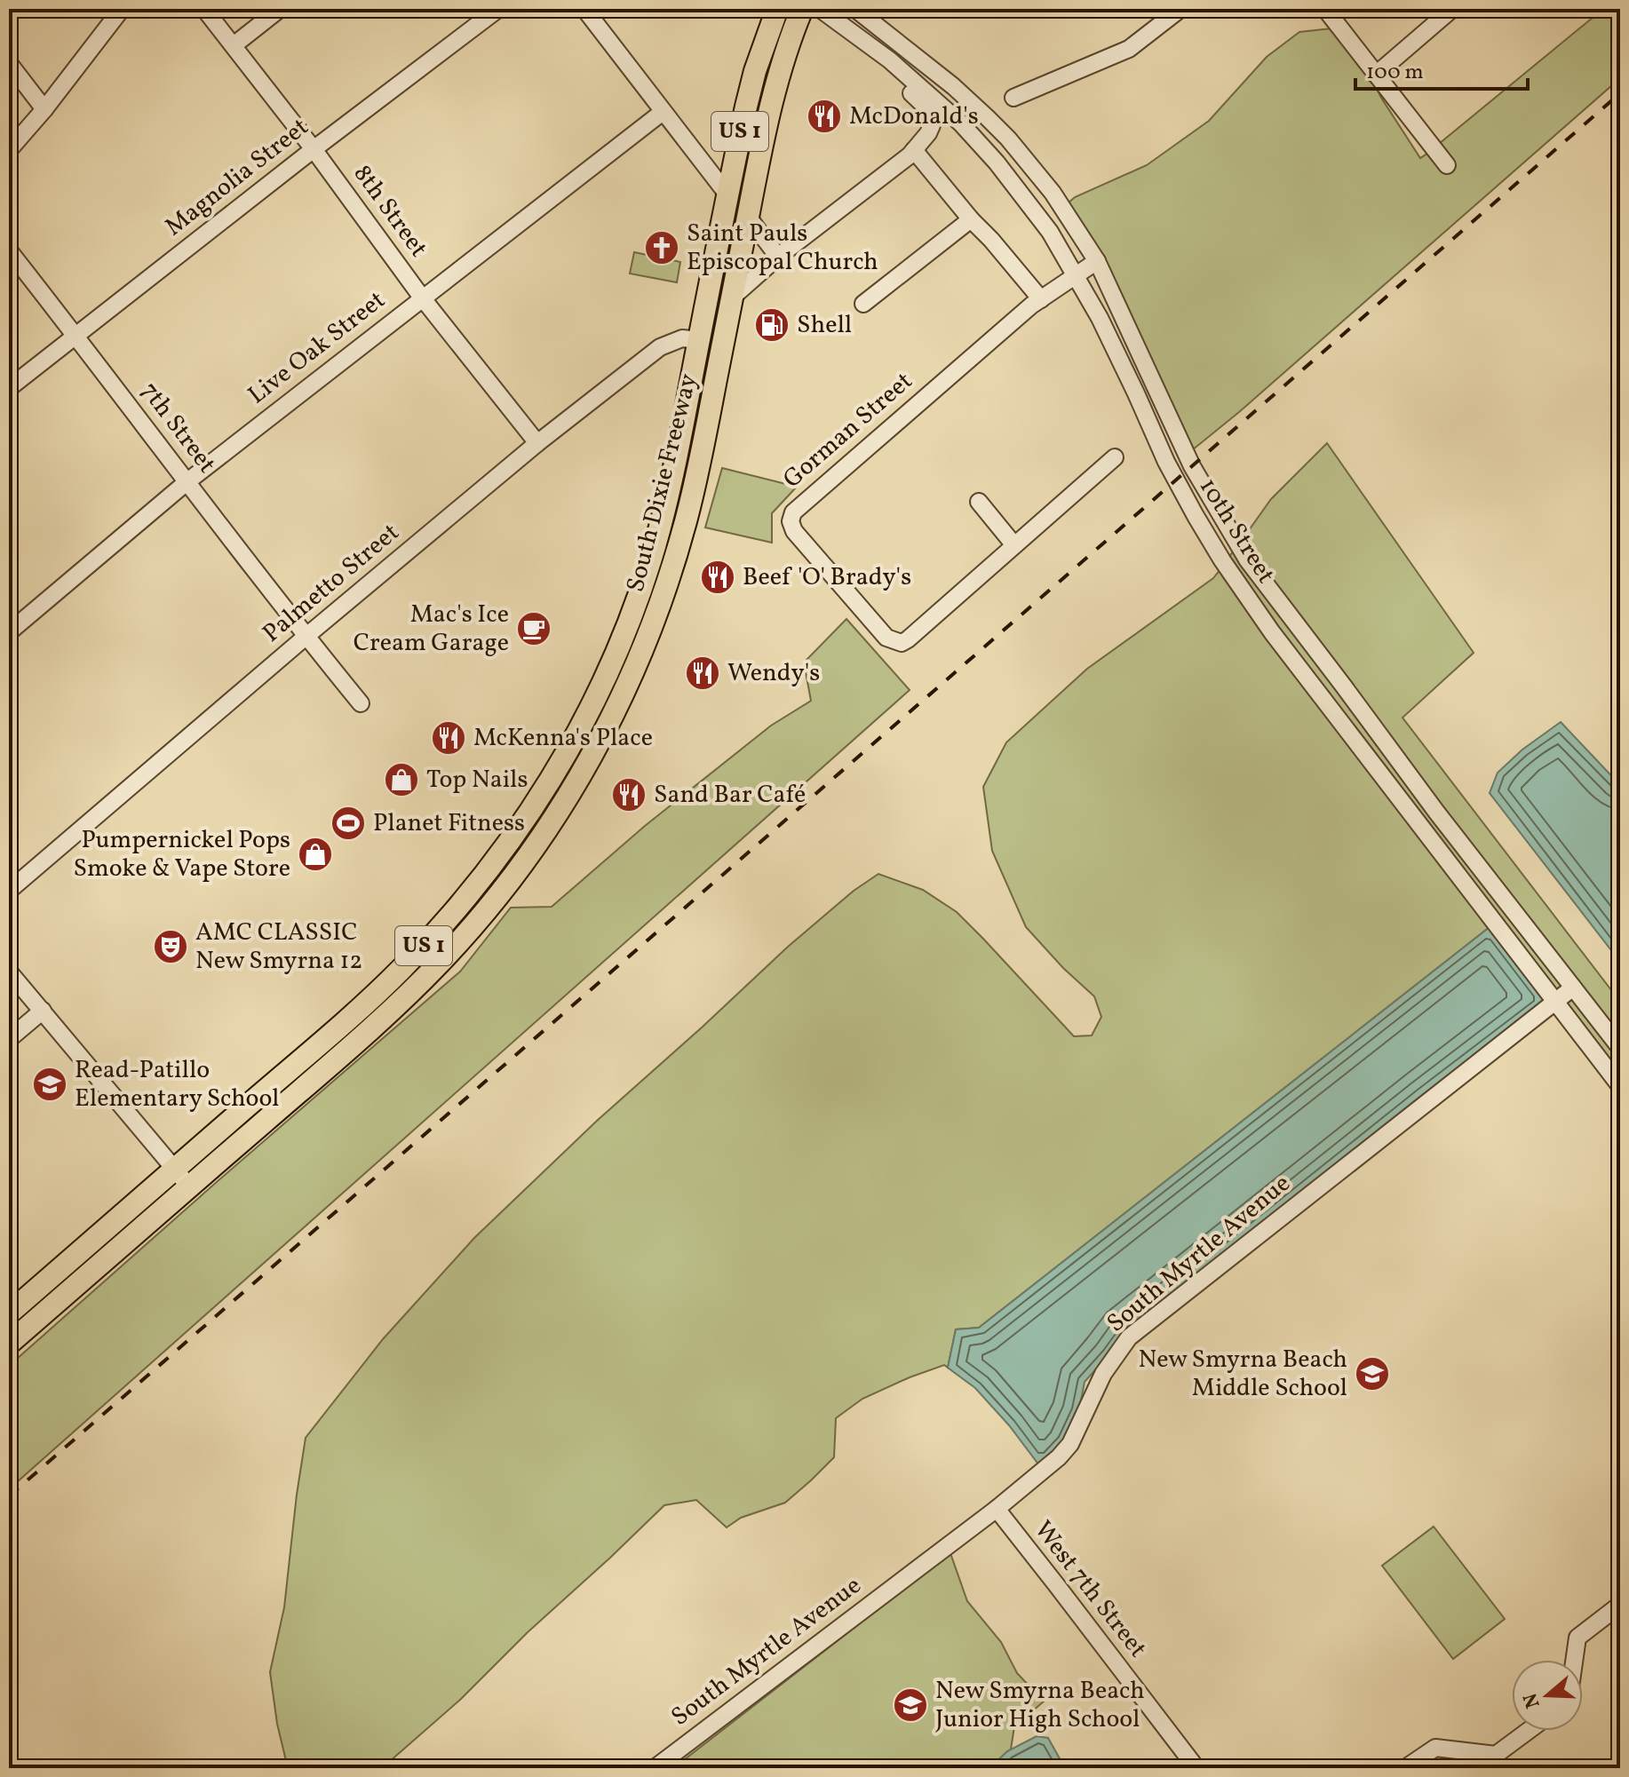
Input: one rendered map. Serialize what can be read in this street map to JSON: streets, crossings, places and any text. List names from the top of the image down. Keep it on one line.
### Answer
{"streets":{"main road":["US 1","South Dixie Freeway"],"street":["Magnolia Street","8th Street","Live Oak Street","7th Street","Gorman Street","10th Street","Palmetto Street","South Myrtle Avenue","West 7th Street"]},"crossings":[["US 1","South Dixie Freeway"],["Magnolia Street","8th Street"],["Magnolia Street","7th Street"],["8th Street","Live Oak Street"],["8th Street","Palmetto Street"],["Live Oak Street","7th Street"],["7th Street","Palmetto Street"],["Gorman Street","10th Street"],["South Dixie Freeway","Palmetto Street"],["10th Street","South Myrtle Avenue"],["South Myrtle Avenue","West 7th Street"]],"places":{"restaurant":["McDonald's","Beef 'O' Brady's","Wendy's","McKenna's Place","Sand Bar Café"],"church":["Saint Pauls Episcopal Church"],"fuel station":["Shell"],"cafe":["Mac's Ice Cream Garage"],"shop":["Top Nails","Pumpernickel Pops Smoke & Vape Store"],"sports":["Planet Fitness"],"theatre":["AMC CLASSIC New Smyrna 12"],"school or university":["Read-Patillo Elementary School","New Smyrna Beach Middle School","New Smyrna Beach Junior High School"]},"scale_bar":"100 m","north":"left"}
